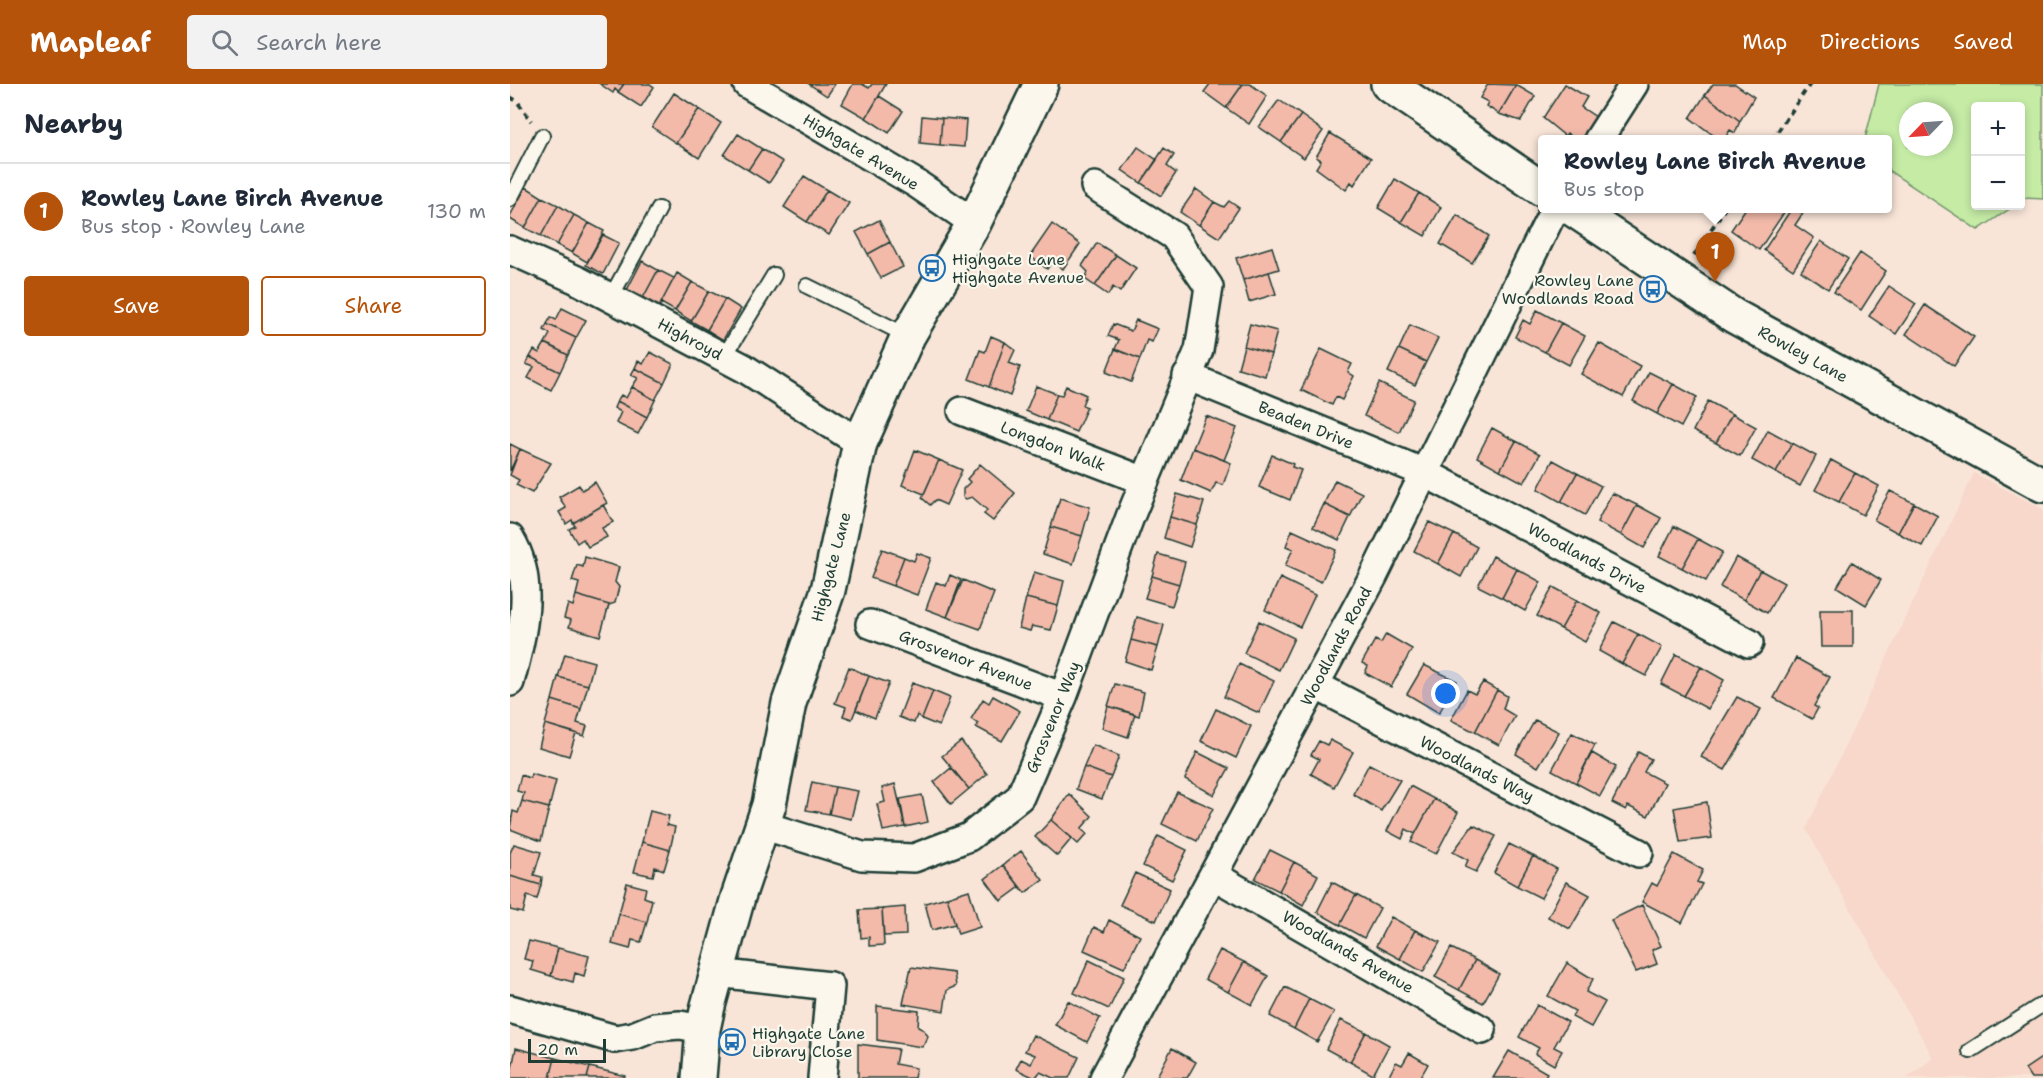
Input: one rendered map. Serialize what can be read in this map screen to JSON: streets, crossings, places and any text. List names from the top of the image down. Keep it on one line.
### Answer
{"streets":{"street":["Highgate Avenue","Highroyd","Rowley Lane","Beaden Drive","Longdon Walk","Woodlands Drive","Highgate Lane","Woodlands Road","Grosvenor Avenue","Grosvenor Way","Woodlands Way","Woodlands Avenue"]},"crossings":[["Highgate Avenue","Highgate Lane"],["Highroyd","Highgate Lane"],["Beaden Drive","Woodlands Drive"],["Beaden Drive","Woodlands Road"],["Beaden Drive","Grosvenor Way"],["Longdon Walk","Grosvenor Way"],["Woodlands Drive","Woodlands Road"],["Highgate Lane","Grosvenor Way"],["Woodlands Road","Woodlands Way"],["Woodlands Road","Woodlands Avenue"],["Grosvenor Avenue","Grosvenor Way"]],"places":{"bus stop":["Highgate Lane Highgate Avenue","Rowley Lane Woodlands Road","Highgate Lane Library Close"]},"scale_bar":"20 m","north":"bottom left","page":{"header":"Mapleaf","search":"Search here","nav":["Map","Directions","Saved"],"heading":"Nearby","map_buttons":["+","−"],"popup":["Rowley Lane Birch Avenue","Bus stop"],"list":[{"mark":"1","name":"Rowley Lane Birch Avenue","note":"Bus stop · Rowley Lane","value":"130 m"}],"pins":"1","buttons":["Save","Share"],"scale":"20 m"}}
